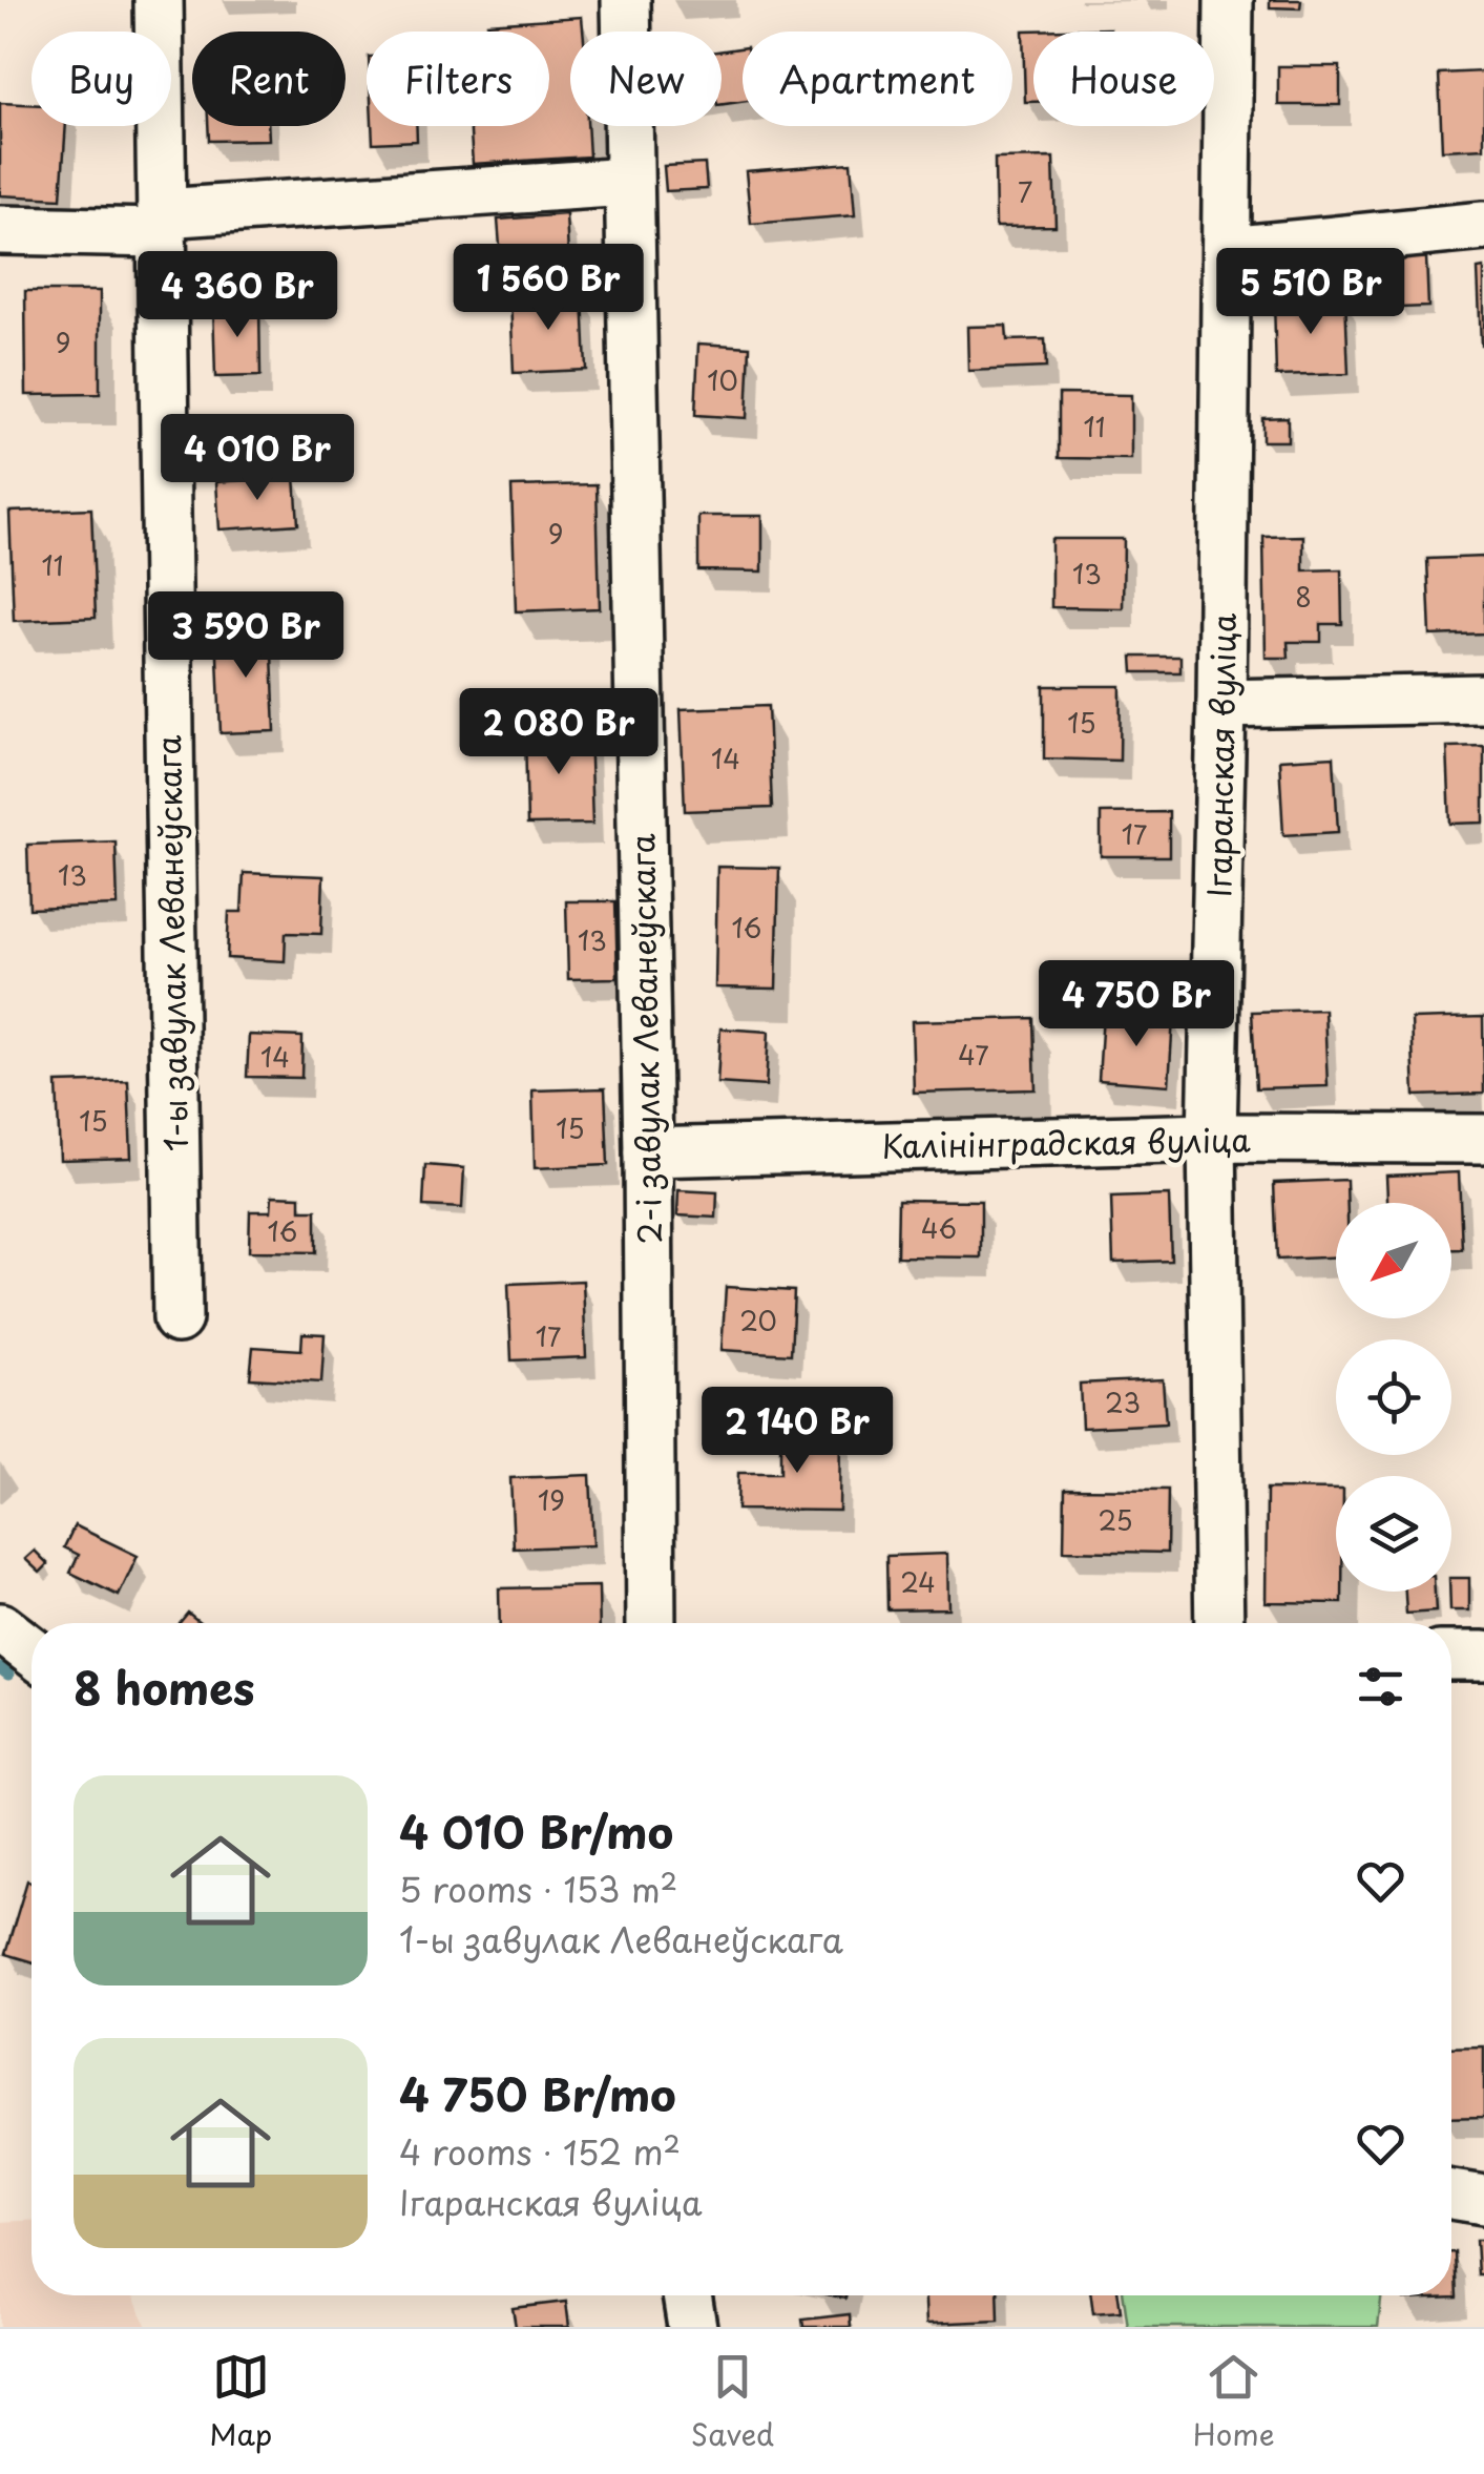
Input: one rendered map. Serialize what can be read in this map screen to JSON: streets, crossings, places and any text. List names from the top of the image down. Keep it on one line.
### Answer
{"streets":{"street":["Ігаранская вуліца","1-ы завулак Леванеўскага","2-і завулак Леванеўскага","Калінінградская вуліца"]},"crossings":[["Ігаранская вуліца","Калінінградская вуліца"],["2-і завулак Леванеўскага","Калінінградская вуліца"]],"house_numbers":["7","9","10","11","9","11","13","8","15","14","17","13","16","13","47","14","15","15","46","16","20","17","23","19","25","24"],"north":"bottom left","page":{"chip":["Buy","Rent","Filters","New","Apartment","House"],"price":["1 560 Br","5 510 Br","4 360 Br","4 010 Br","3 590 Br","2 080 Br","4 750 Br","2 140 Br"],"heading":"8 homes","list":[{"name":"4 010 Br/mo","note":"5 rooms · 153 m² · 1-ы завулак Леванеўскага"},{"name":"4 750 Br/mo","note":"4 rooms · 152 m² · Ігаранская вуліца"}],"tabs":["Map","Saved","Home"]}}
